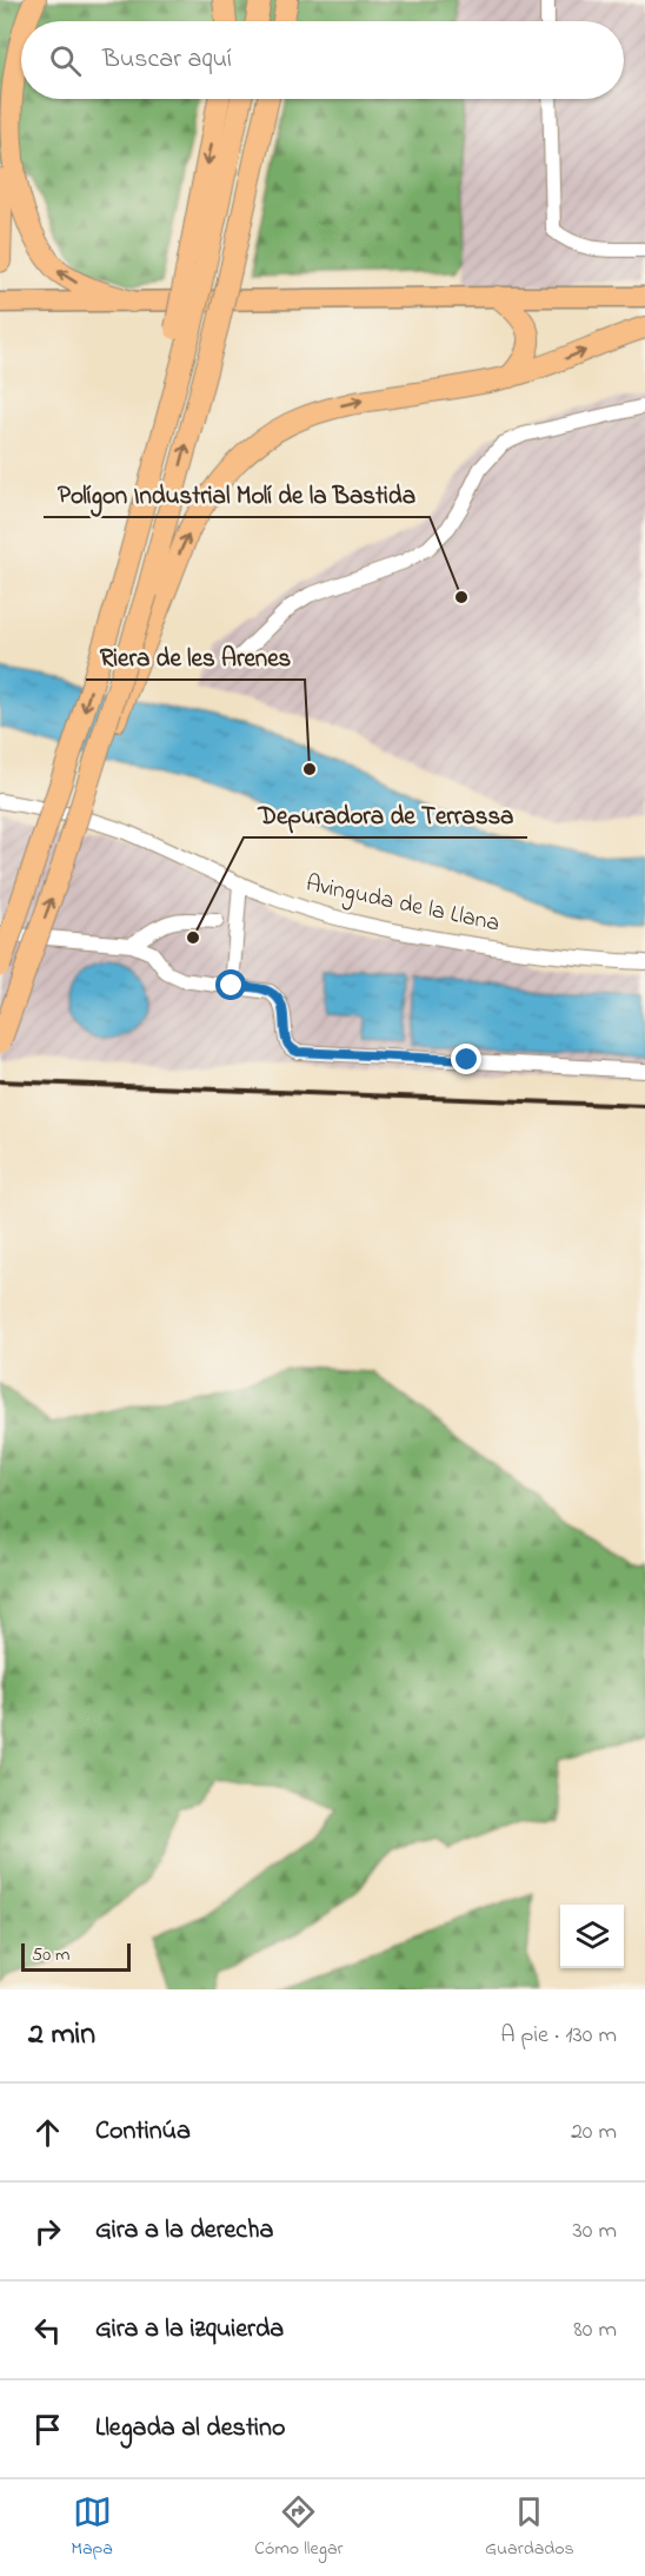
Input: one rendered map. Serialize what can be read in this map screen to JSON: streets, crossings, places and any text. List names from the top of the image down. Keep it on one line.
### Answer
{"streets":{"street":["Avinguda de la Llana"]},"places":["Polígon Industrial Molí de la Bastida","Riera de les Arenes","Depuradora de Terrassa"],"scale_bar":"50 m","page":{"search":"Buscar aquí","scale":"50 m","heading":["2 min","A pie · 130 m"],"list":[["Continúa","20 m"],["Gira a la derecha","30 m"],["Gira a la izquierda","80 m"],"Llegada al destino"],"nav":["Mapa","Cómo llegar","Guardados"]}}
